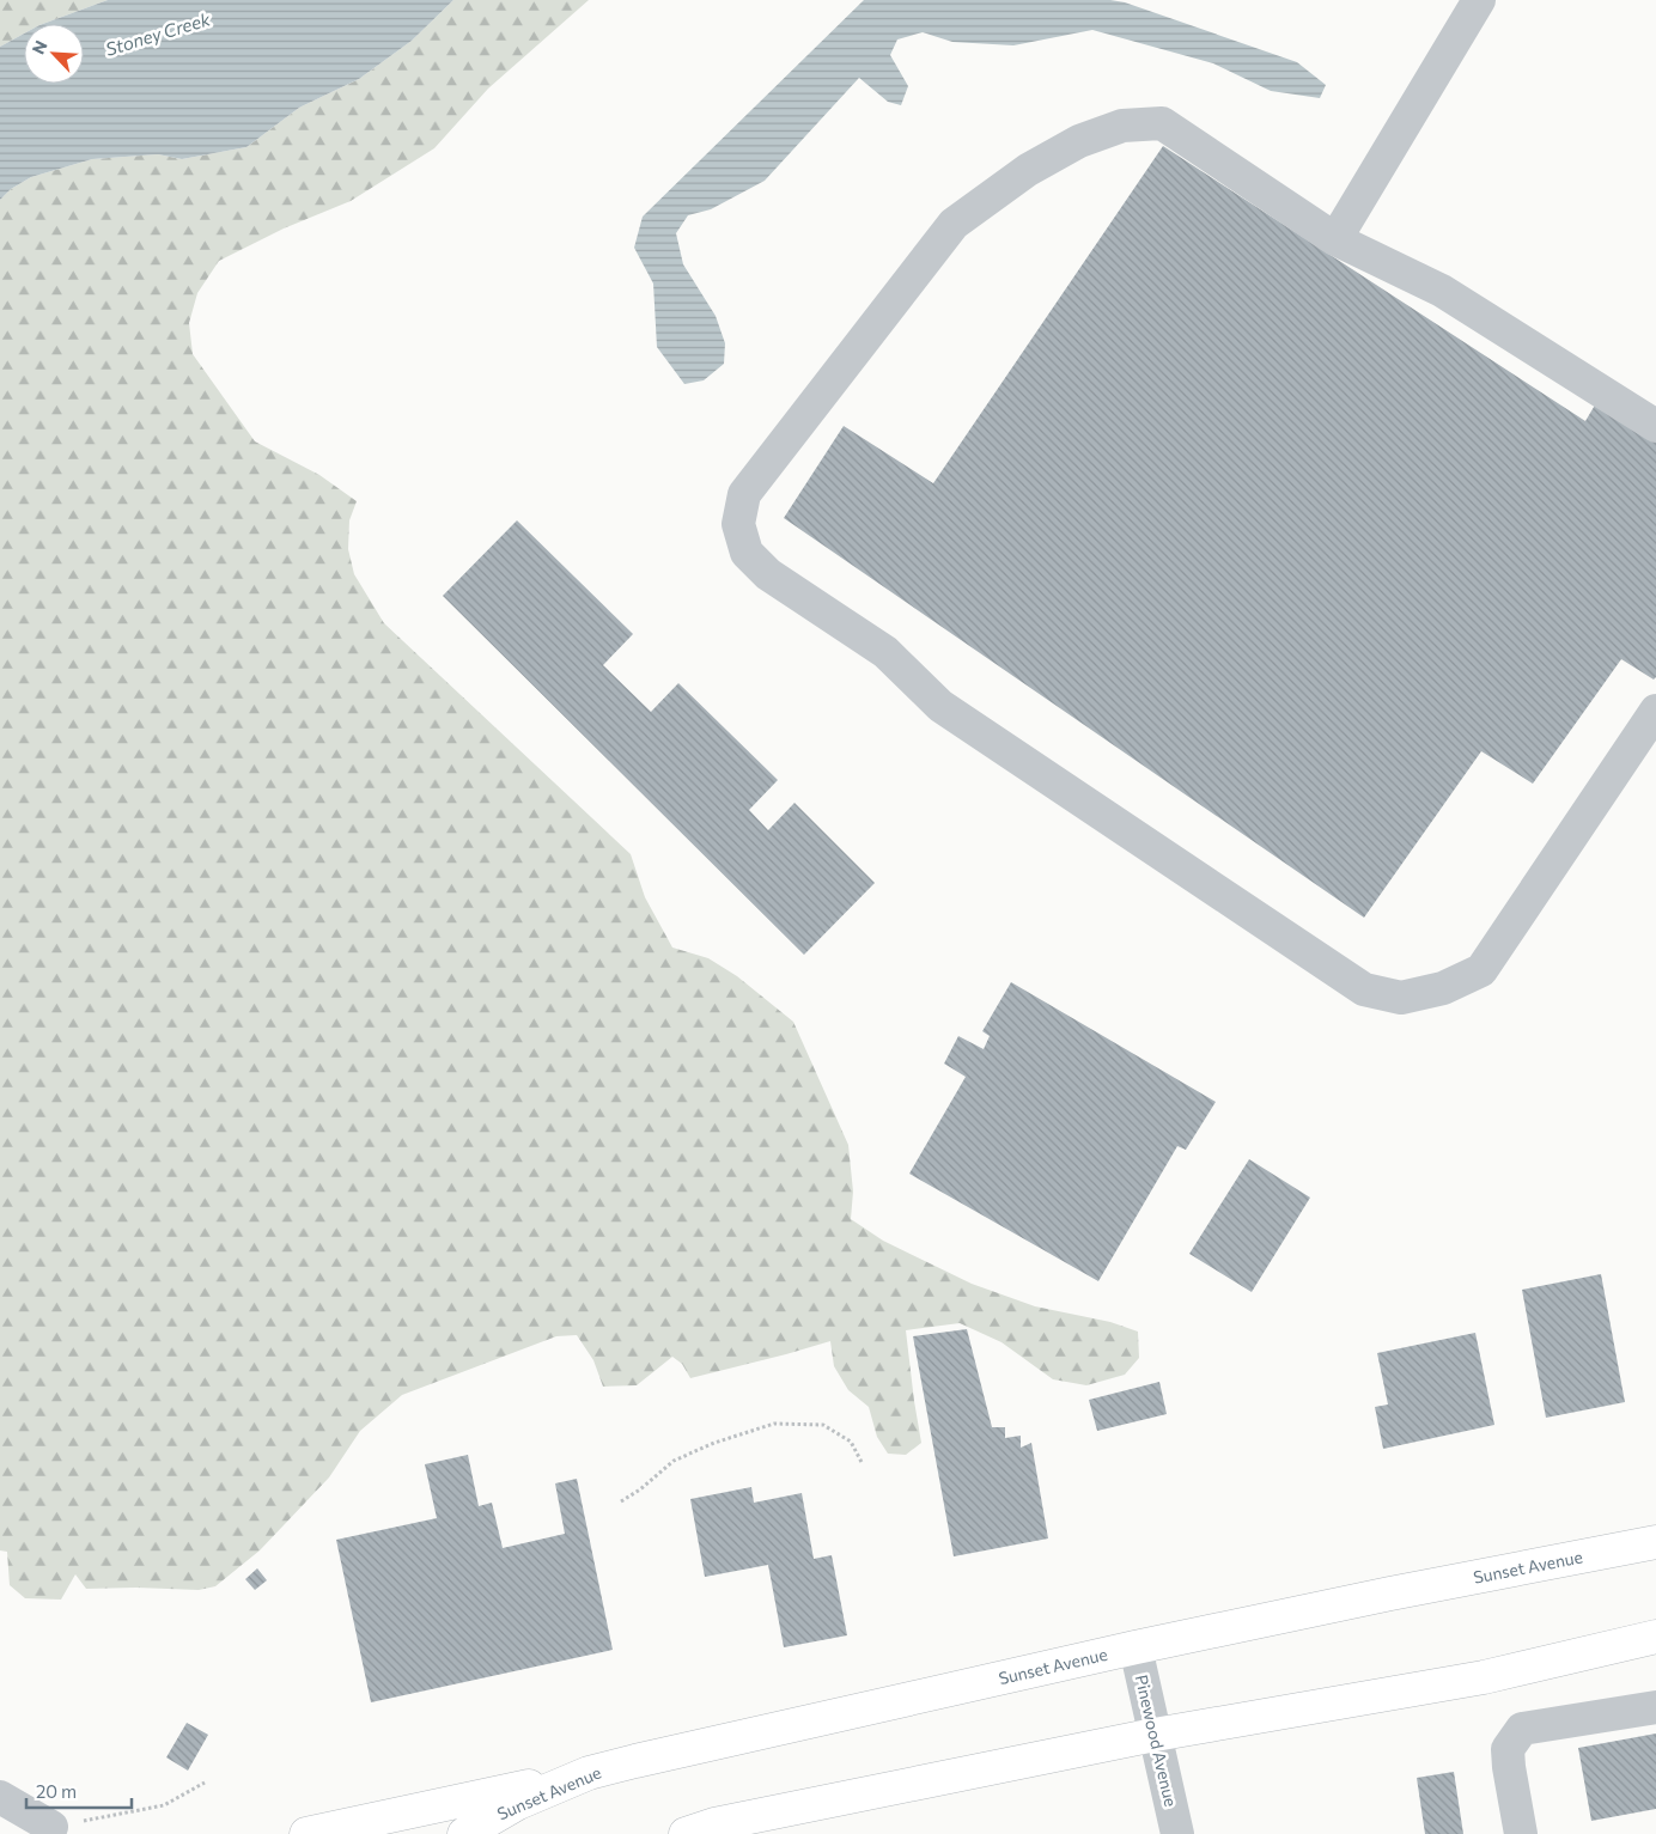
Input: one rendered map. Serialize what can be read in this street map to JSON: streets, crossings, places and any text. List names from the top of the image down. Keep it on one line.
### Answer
{"streets":{"main road":["Sunset Avenue"],"street":["Pinewood Avenue"]},"crossings":[["Sunset Avenue","Pinewood Avenue"]],"water":["Stoney Creek"],"scale_bar":"20 m","north":"top left"}
